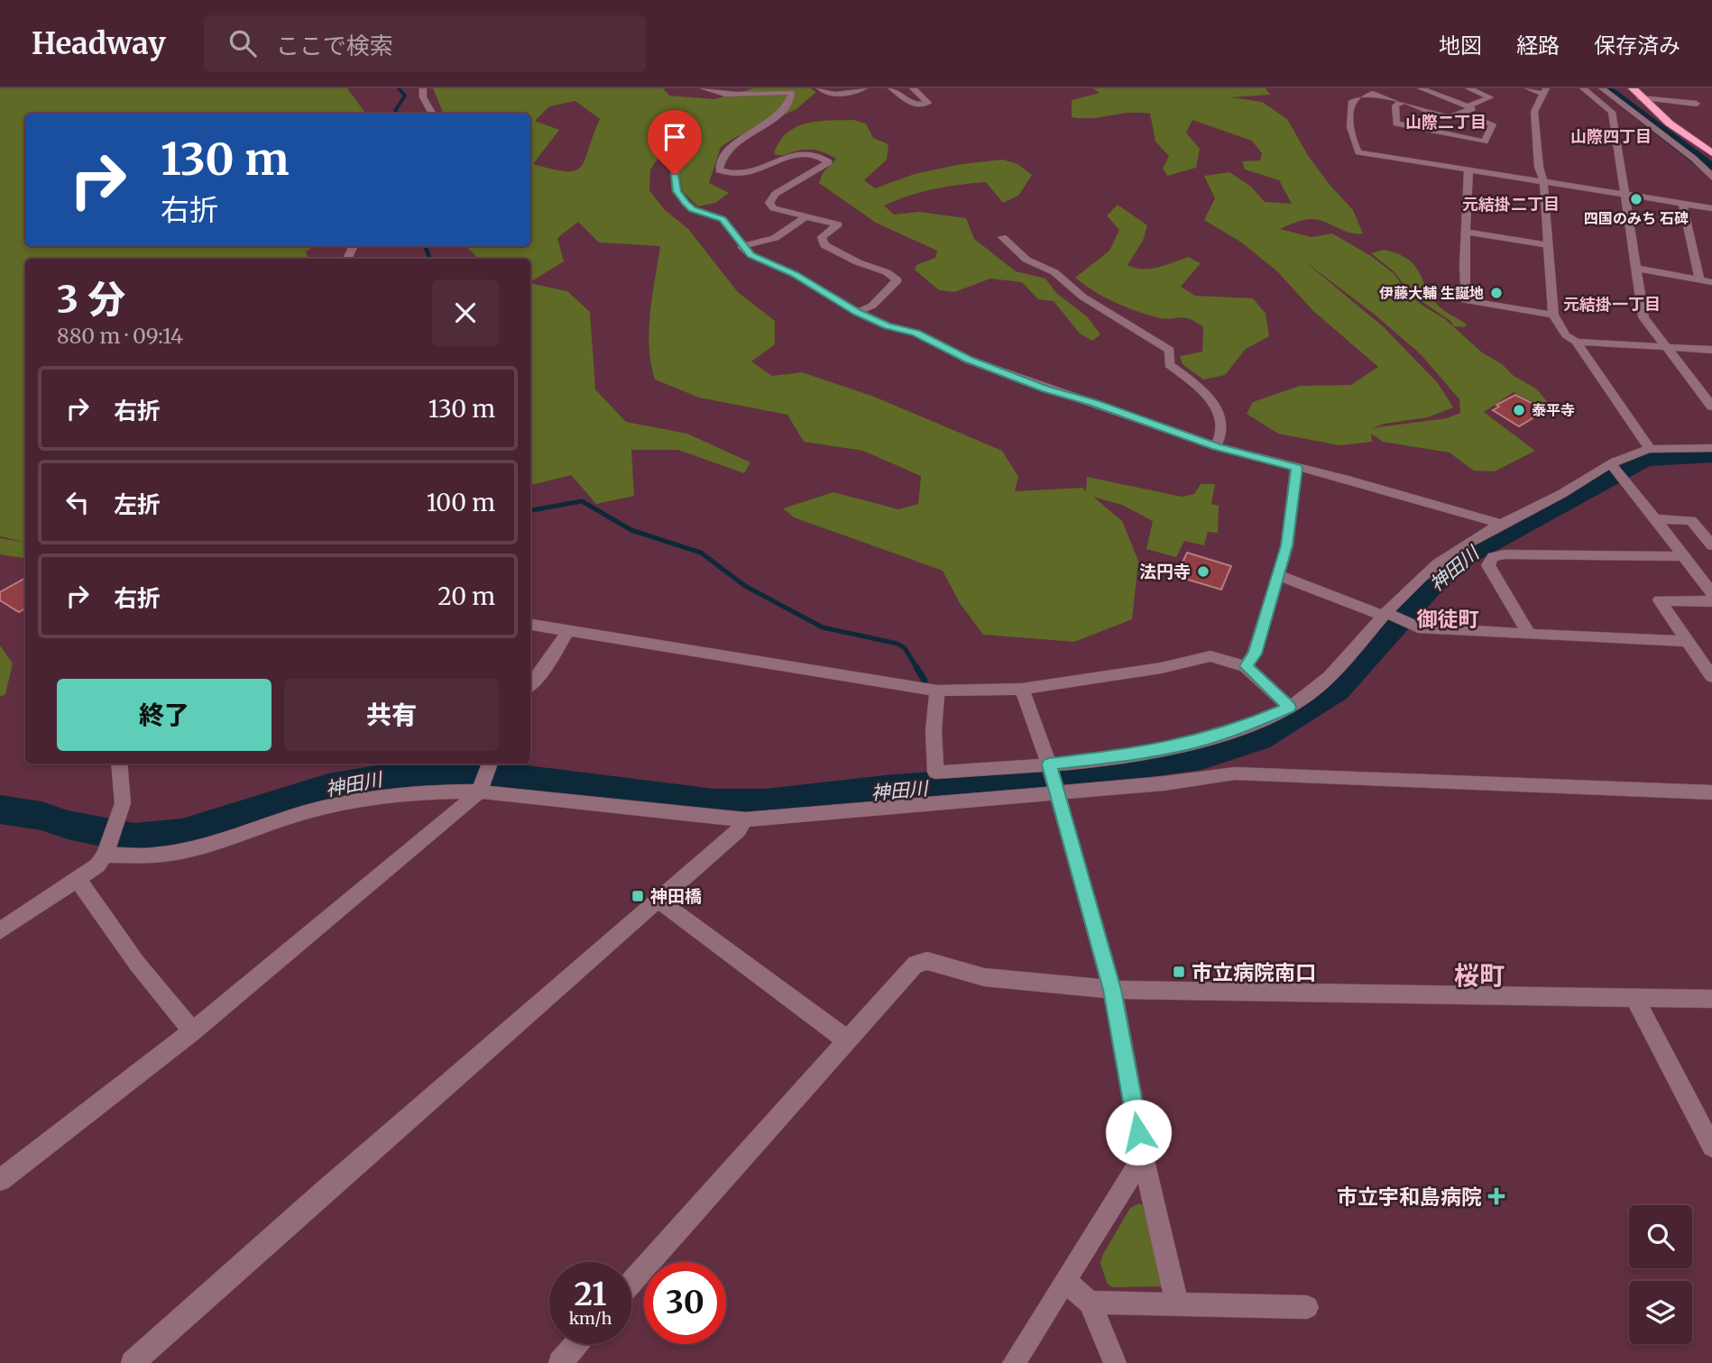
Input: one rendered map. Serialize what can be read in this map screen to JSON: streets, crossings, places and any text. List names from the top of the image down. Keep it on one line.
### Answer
{"districts":["山際二丁目","山際四丁目","元結掛二丁目","元結掛一丁目","御徒町","桜町"],"water":["神田川"],"places":{"other":["四国のみち 石碑","伊藤大輔 生誕地","泰平寺","法円寺"],"transit":["神田橋","市立病院南口"],"health":["市立宇和島病院"]},"page":{"header":"Headway","search":"ここで検索","nav":["地図","経路","保存済み"],"turn":["130 m","右折"],"heading":["3 分","880 m · 09:14"],"list":[{"name":"右折","value":"130 m"},{"name":"左折","value":"100 m"},{"name":"右折","value":"20 m"}],"buttons":["終了","共有"],"speed":"21 km/h","limit":"30"}}
